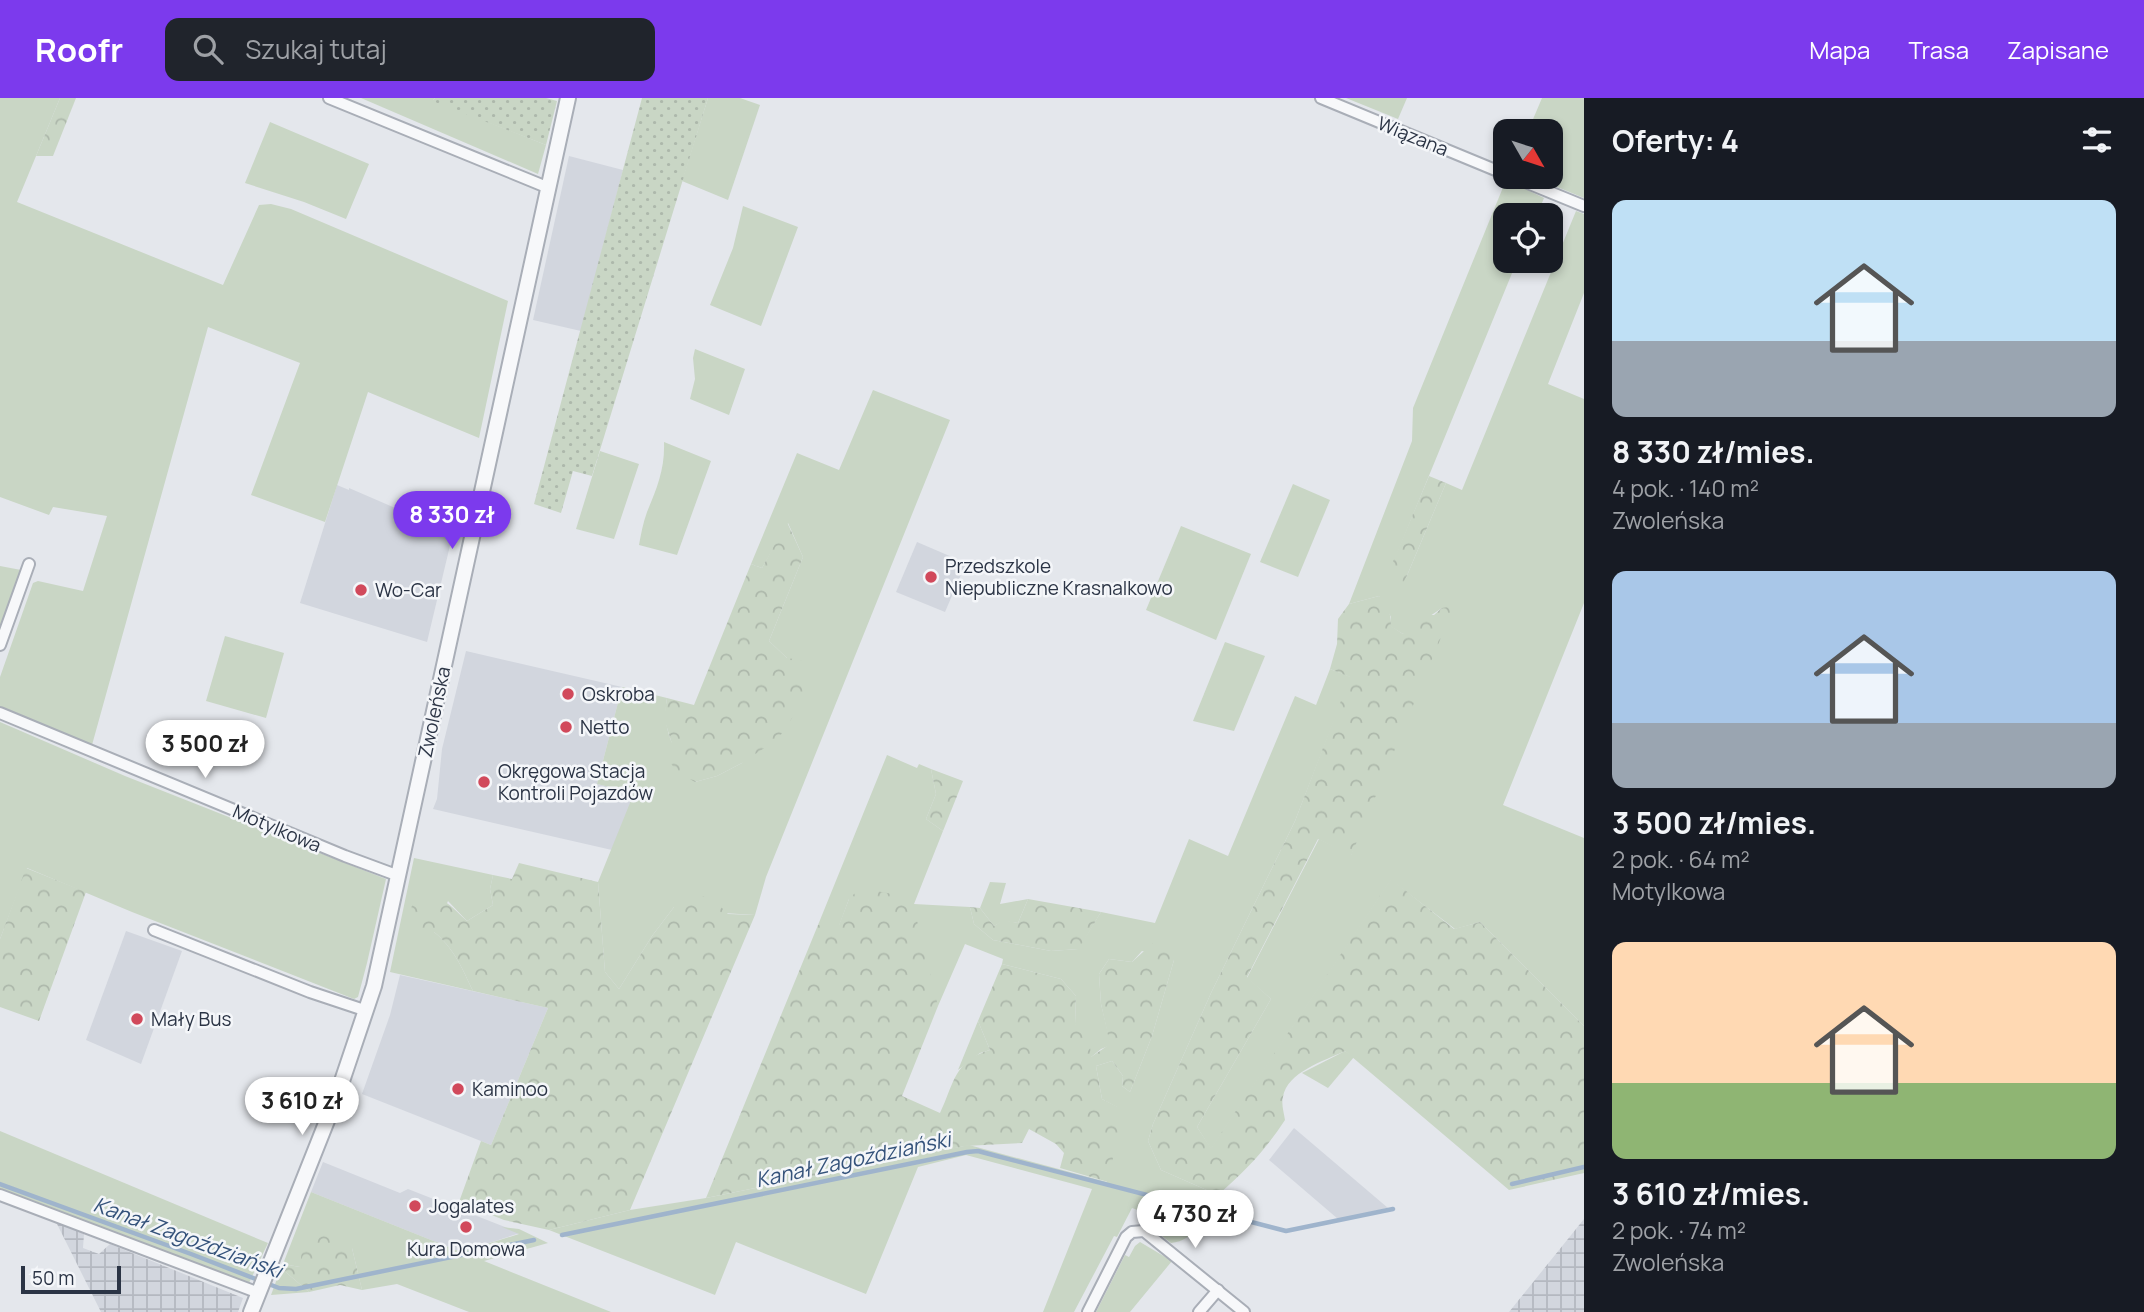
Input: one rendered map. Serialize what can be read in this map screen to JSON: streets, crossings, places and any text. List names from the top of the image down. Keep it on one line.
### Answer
{"streets":{"street":["Wiązana","Zwoleńska","Motylkowa"]},"crossings":[["Zwoleńska","Motylkowa"]],"water":["Kanał Zagoździański"],"places":["Przedszkole Niepubliczne Krasnalkowo","Wo-Car","Oskroba","Netto","Okręgowa Stacja Kontroli Pojazdów","Mały Bus","Kaminoo","Jogalates","Kura Domowa"],"scale_bar":"50 m","north":"bottom right","page":{"header":"Roofr","search":"Szukaj tutaj","nav":["Mapa","Trasa","Zapisane"],"heading":"Oferty: 4","list":[{"name":"8 330 zł/mies.","note":"4 pok. · 140 m² · Zwoleńska"},{"name":"3 500 zł/mies.","note":"2 pok. · 64 m² · Motylkowa"},{"name":"3 610 zł/mies.","note":"2 pok. · 74 m² · Zwoleńska"}],"price":["8 330 zł","3 500 zł","3 610 zł","4 730 zł"],"scale":"50 m"}}
